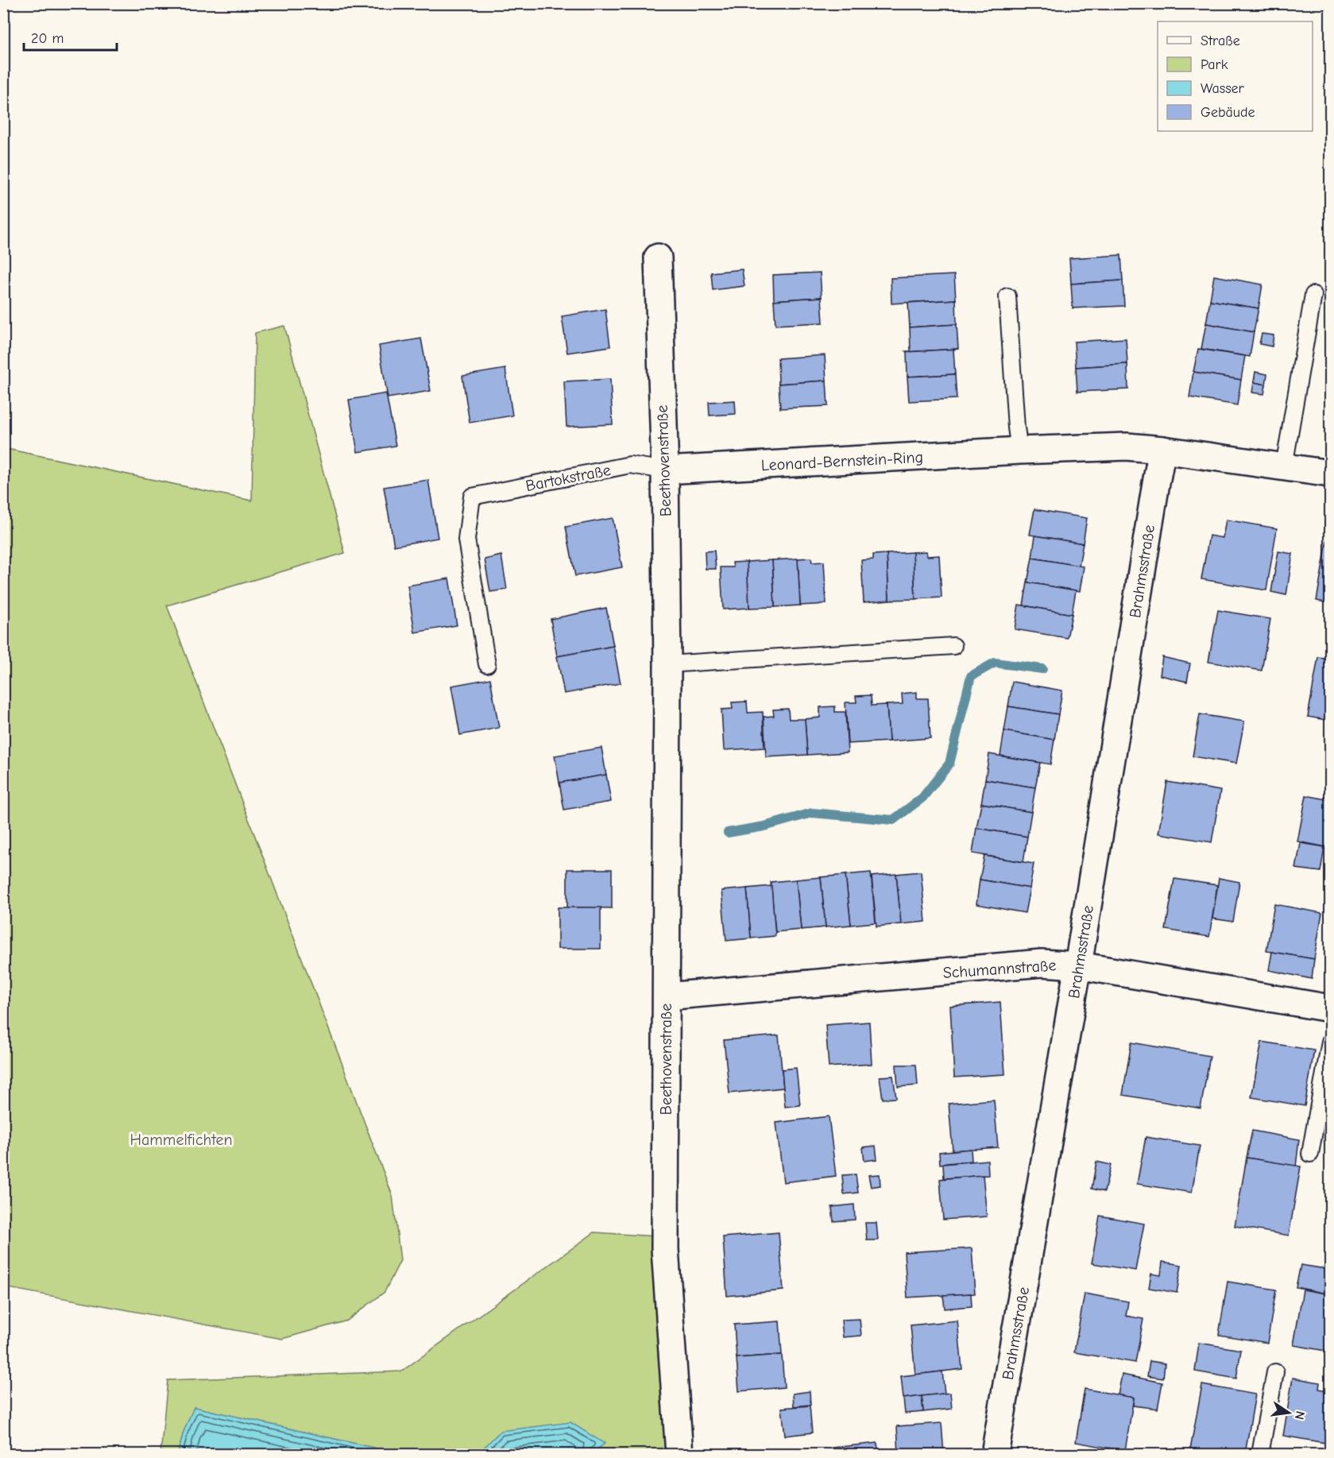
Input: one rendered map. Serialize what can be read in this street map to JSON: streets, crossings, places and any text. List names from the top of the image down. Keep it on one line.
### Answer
{"streets":{"street":["Beethovenstraße","Leonard-Bernstein-Ring","Brahmsstraße","Schumannstraße"],"lane":["Bartokstraße"]},"crossings":[["Beethovenstraße","Leonard-Bernstein-Ring"],["Beethovenstraße","Bartokstraße"],["Beethovenstraße","Schumannstraße"],["Leonard-Bernstein-Ring","Bartokstraße"],["Leonard-Bernstein-Ring","Brahmsstraße"],["Brahmsstraße","Schumannstraße"]],"parks":["Hammelfichten"],"legend":["Straße","Park","Wasser","Gebäude"],"scale_bar":"20 m","north":"right"}
